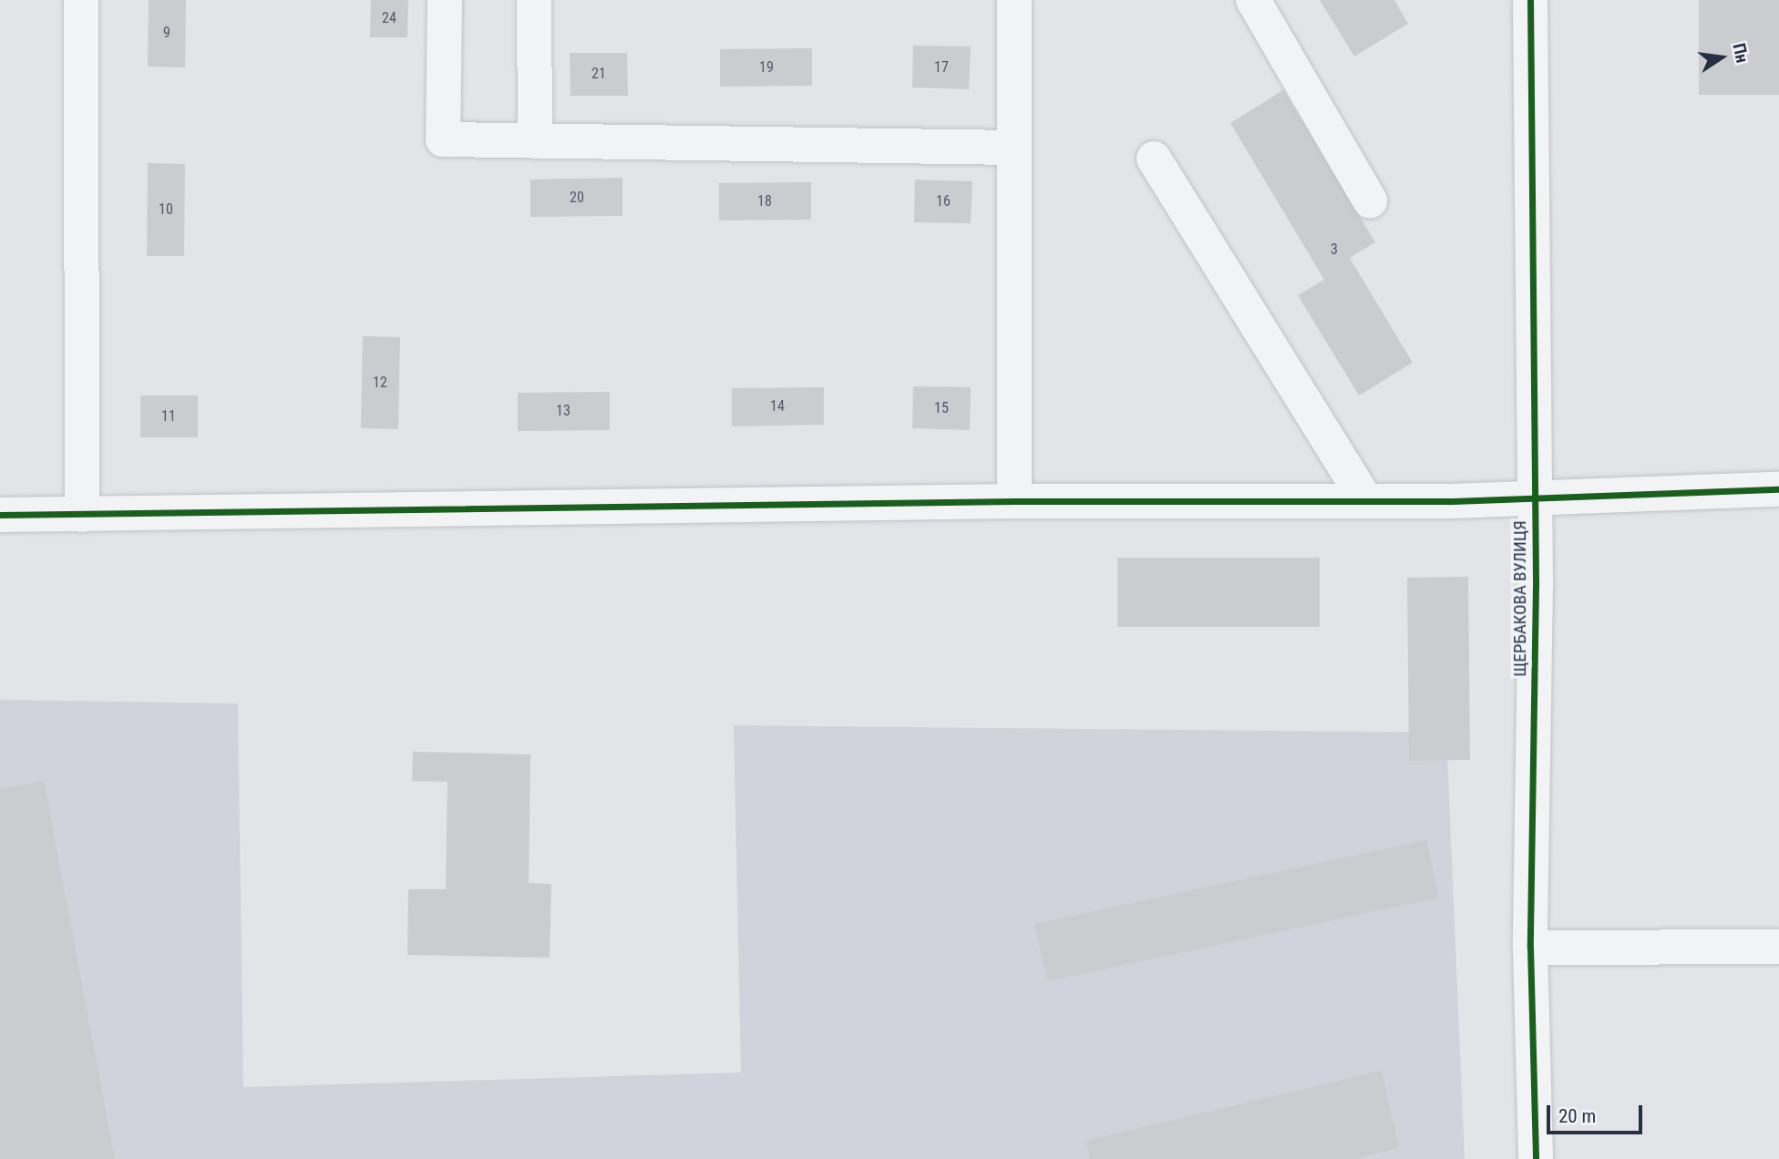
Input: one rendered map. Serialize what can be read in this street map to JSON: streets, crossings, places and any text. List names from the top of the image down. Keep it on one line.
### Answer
{"streets":{"street":["ЩЕРБАКОВА ВУЛИЦЯ"]},"house_numbers":["24","9","19","17","21","20","18","16","10","3","12","14","15","13","11"],"scale_bar":"20 m","north":"right"}
